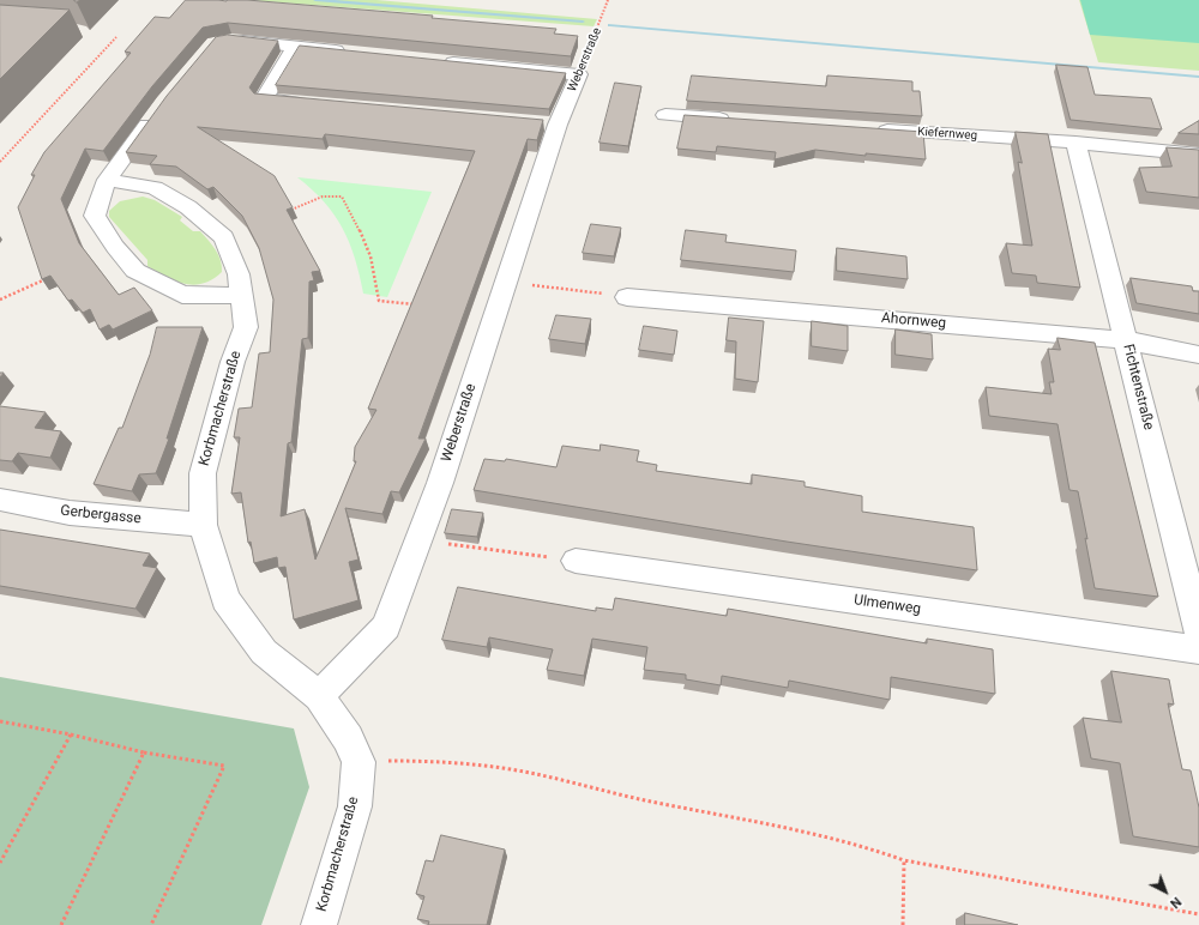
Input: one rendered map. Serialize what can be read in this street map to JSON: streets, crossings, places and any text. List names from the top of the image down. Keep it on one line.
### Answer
{"streets":{"street":["Weberstraße","Kiefernweg","Ahornweg","Fichtenstraße","Korbmacherstraße","Gerbergasse","Ulmenweg"]},"crossings":[["Weberstraße","Korbmacherstraße"],["Kiefernweg","Fichtenstraße"],["Ahornweg","Fichtenstraße"],["Korbmacherstraße","Gerbergasse"]],"north":"bottom right"}
